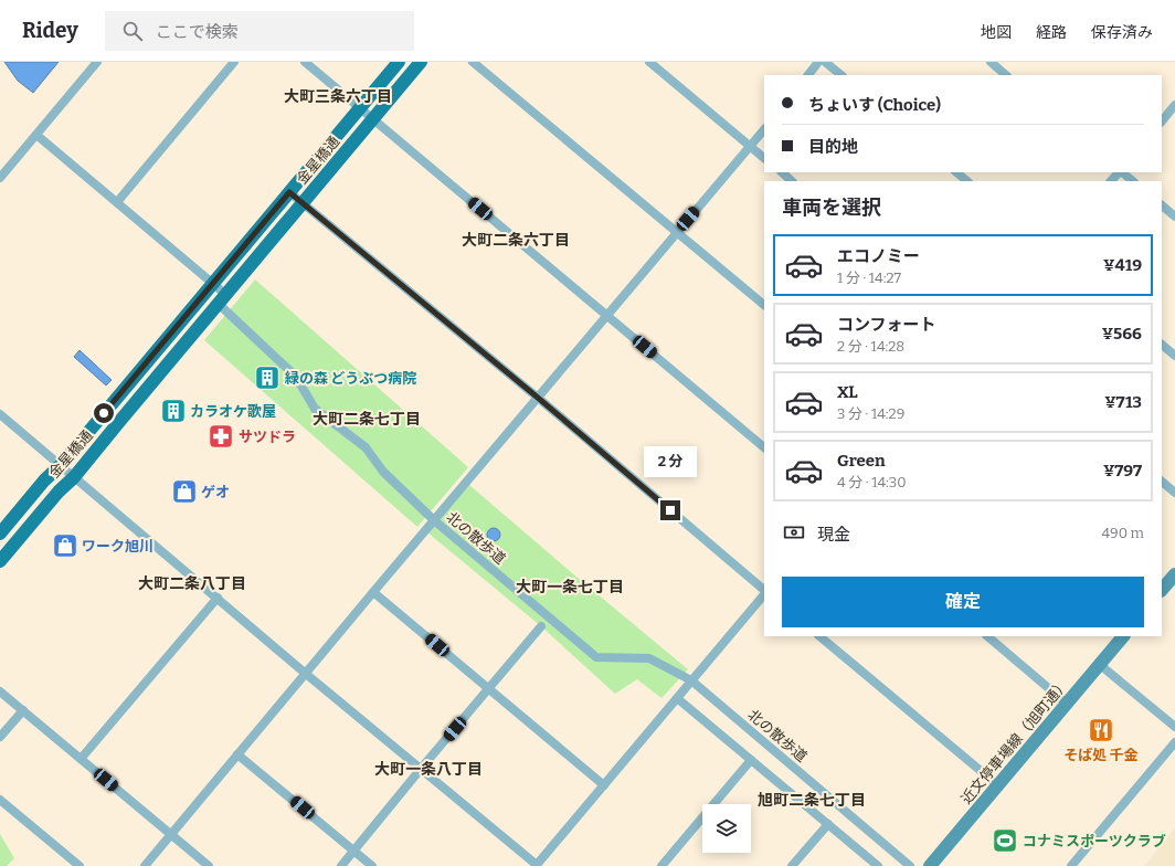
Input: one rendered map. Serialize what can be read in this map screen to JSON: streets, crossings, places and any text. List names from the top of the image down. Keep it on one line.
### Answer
{"streets":{"main road":["金星橋通","近文停車場線（旭町通）"],"street":["北の散歩道"]},"districts":["大町三条六丁目","大町二条六丁目","大町二条七丁目","大町二条八丁目","大町一条七丁目","大町一条八丁目","旭町二条七丁目"],"places":{"building":["緑の森 どうぶつ病院","カラオケ歌屋"],"pharmacy":["サツドラ"],"shop":["ゲオ","ワーク旭川"],"restaurant":["そば処 千金"],"sports":["コナミスポーツクラブ"]},"page":{"header":"Ridey","search":"ここで検索","nav":["地図","経路","保存済み"],"banner":["ちょいす (Choice)","目的地"],"heading":"車両を選択","list":[{"name":"エコノミー","note":"1 分 · 14:27","value":"¥419"},{"name":"コンフォート","note":"2 分 · 14:28","value":"¥566"},{"name":"XL","note":"3 分 · 14:29","value":"¥713"},{"name":"Green","note":"4 分 · 14:30","value":"¥797"}],"bubble":"2 分","pay":["現金","490 m"],"buttons":"確定"}}
